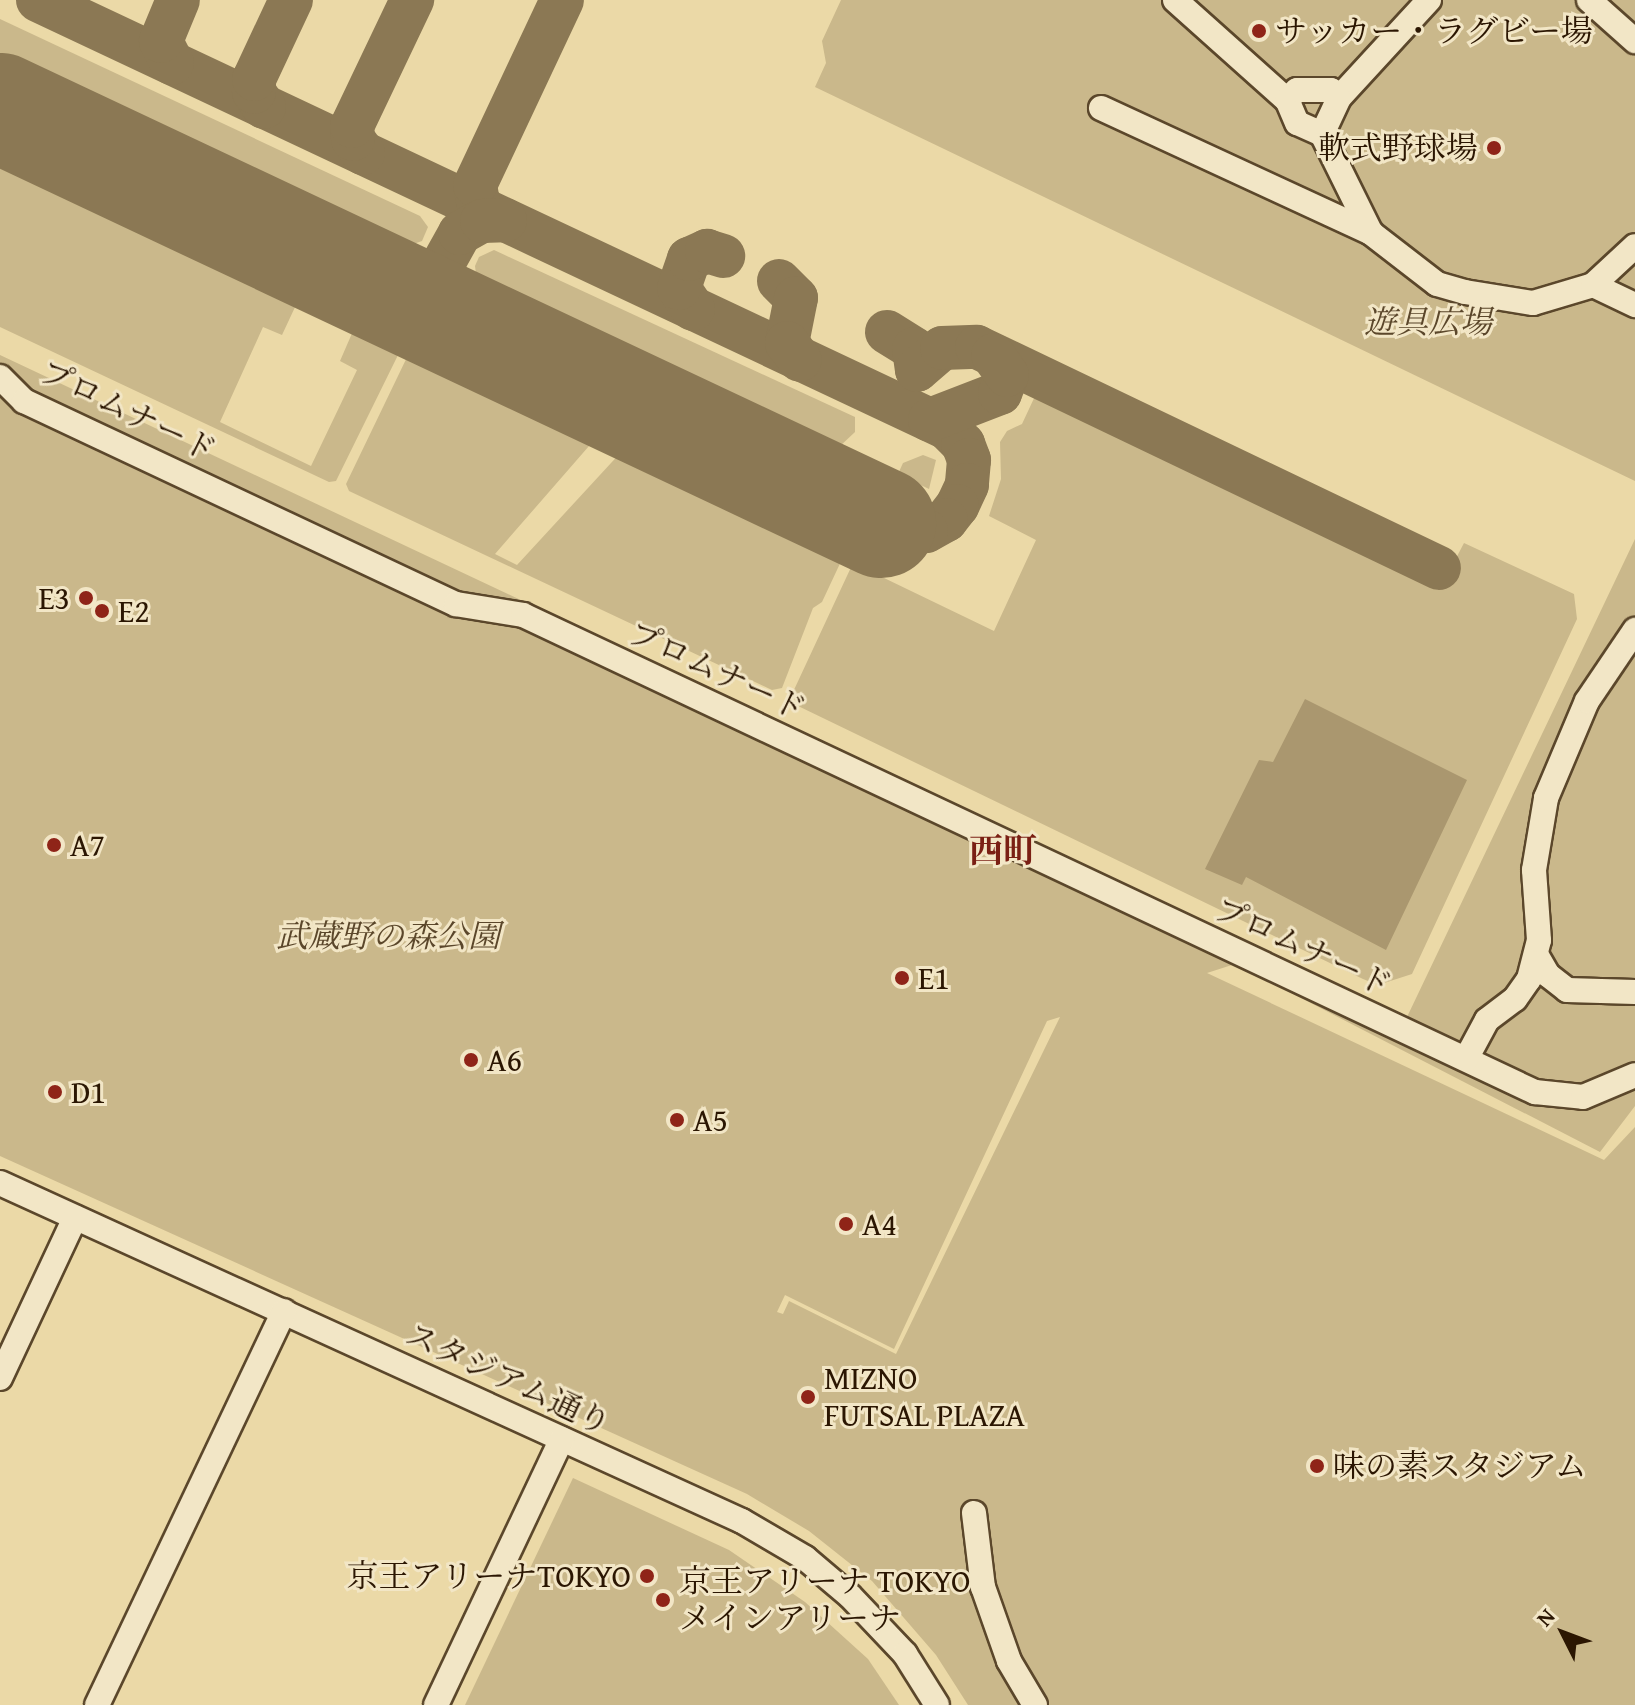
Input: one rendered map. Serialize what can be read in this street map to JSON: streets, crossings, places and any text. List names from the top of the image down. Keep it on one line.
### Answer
{"streets":{"street":["プロムナード","スタジアム通り"]},"districts":["西町"],"parks":["遊具広場","武蔵野の森公園"],"places":["サッカー・ラグビー場","軟式野球場","E3","E2","A7","E1","A6","D1","A5","A4","MIZNO FUTSAL PLAZA","味の素スタジアム","京王アリーナTOKYO","京王アリーナ TOKYO メインアリーナ"],"north":"top left"}
